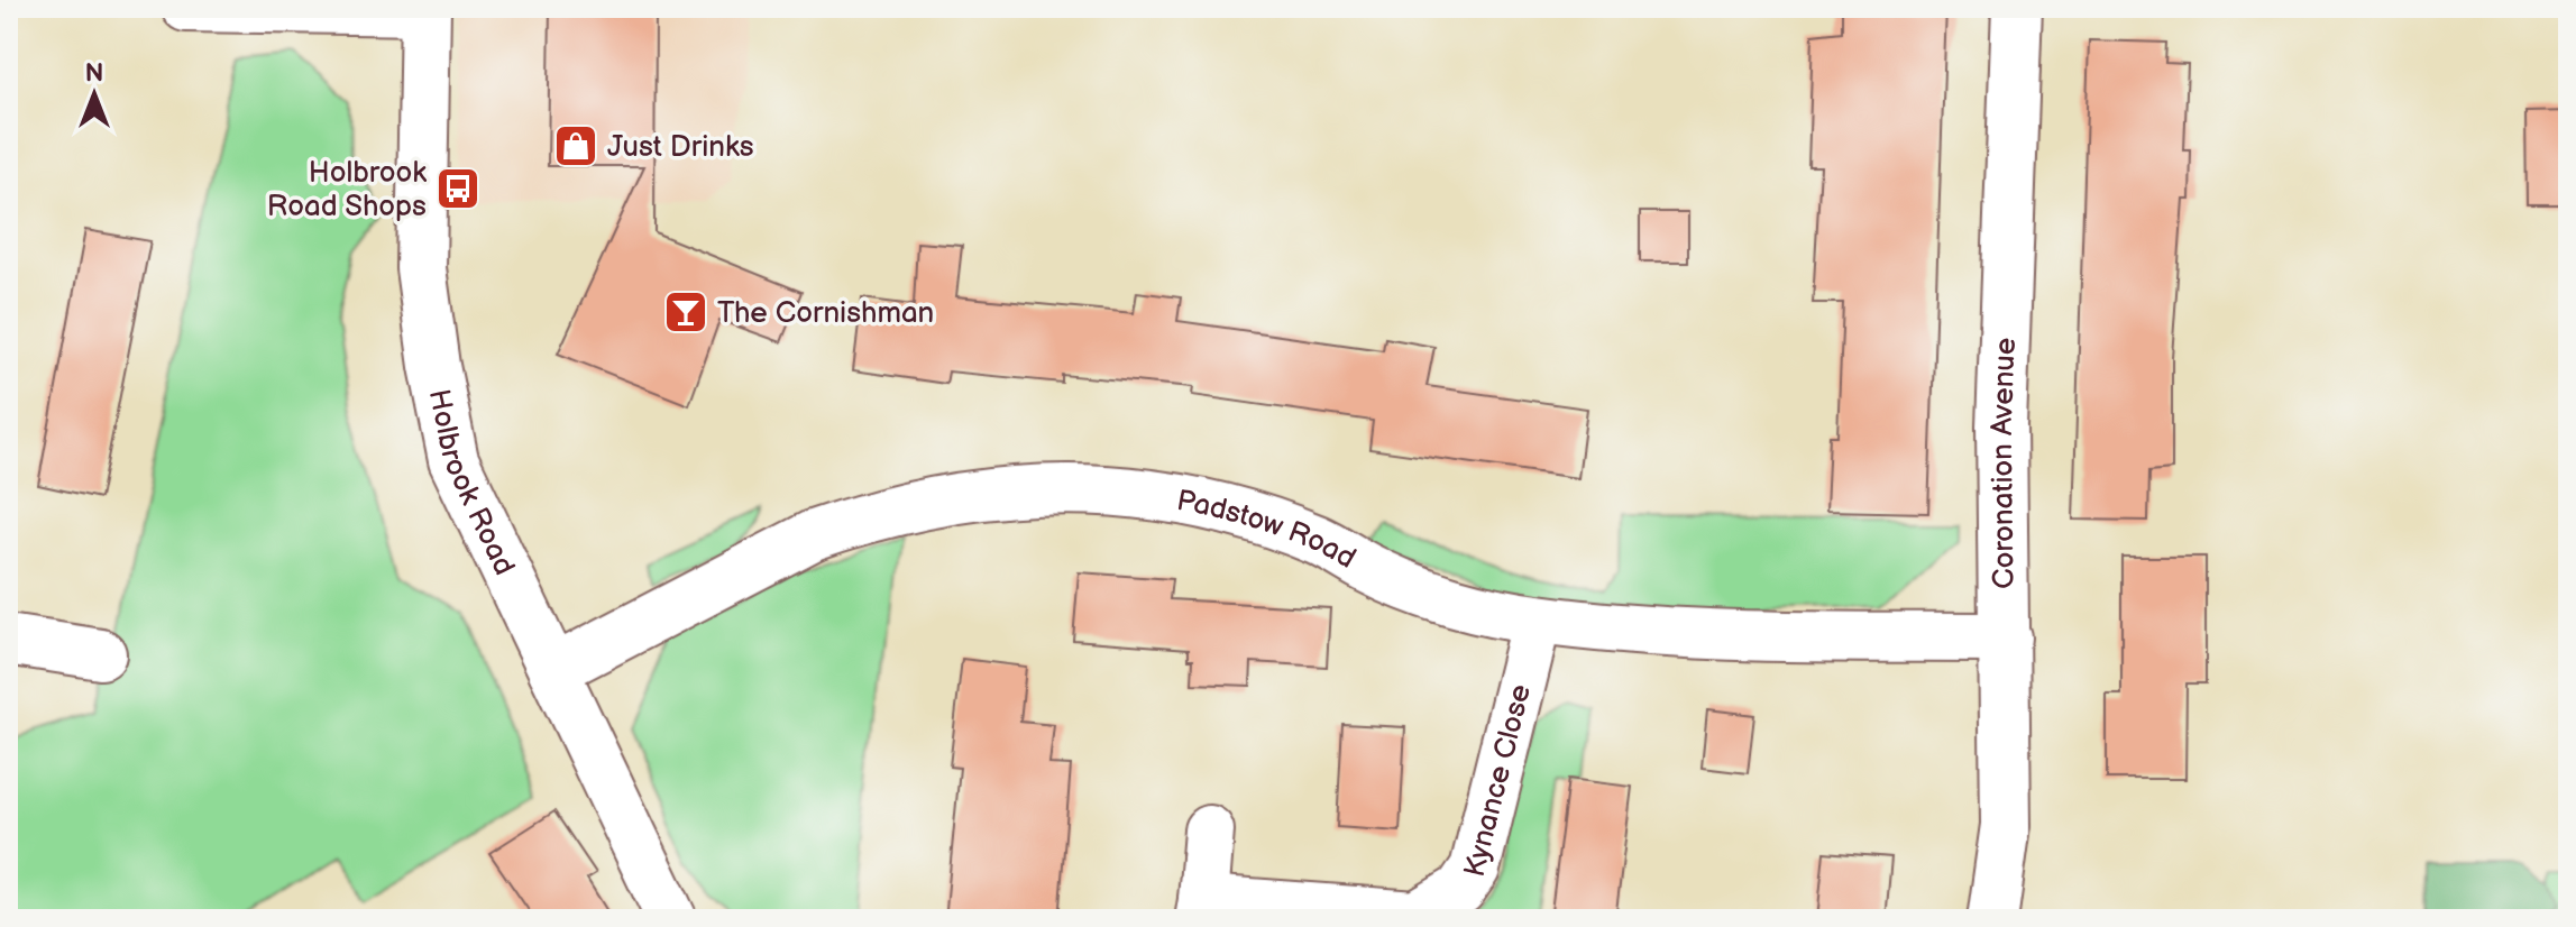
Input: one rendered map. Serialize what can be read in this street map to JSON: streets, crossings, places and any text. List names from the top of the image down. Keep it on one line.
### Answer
{"streets":{"street":["Coronation Avenue","Holbrook Road","Padstow Road","Kynance Close"]},"crossings":[["Coronation Avenue","Padstow Road"],["Holbrook Road","Padstow Road"],["Padstow Road","Kynance Close"]],"places":{"shop":["Just Drinks"],"bus stop":["Holbrook Road Shops"],"bar":["The Cornishman"]},"north":"top"}
